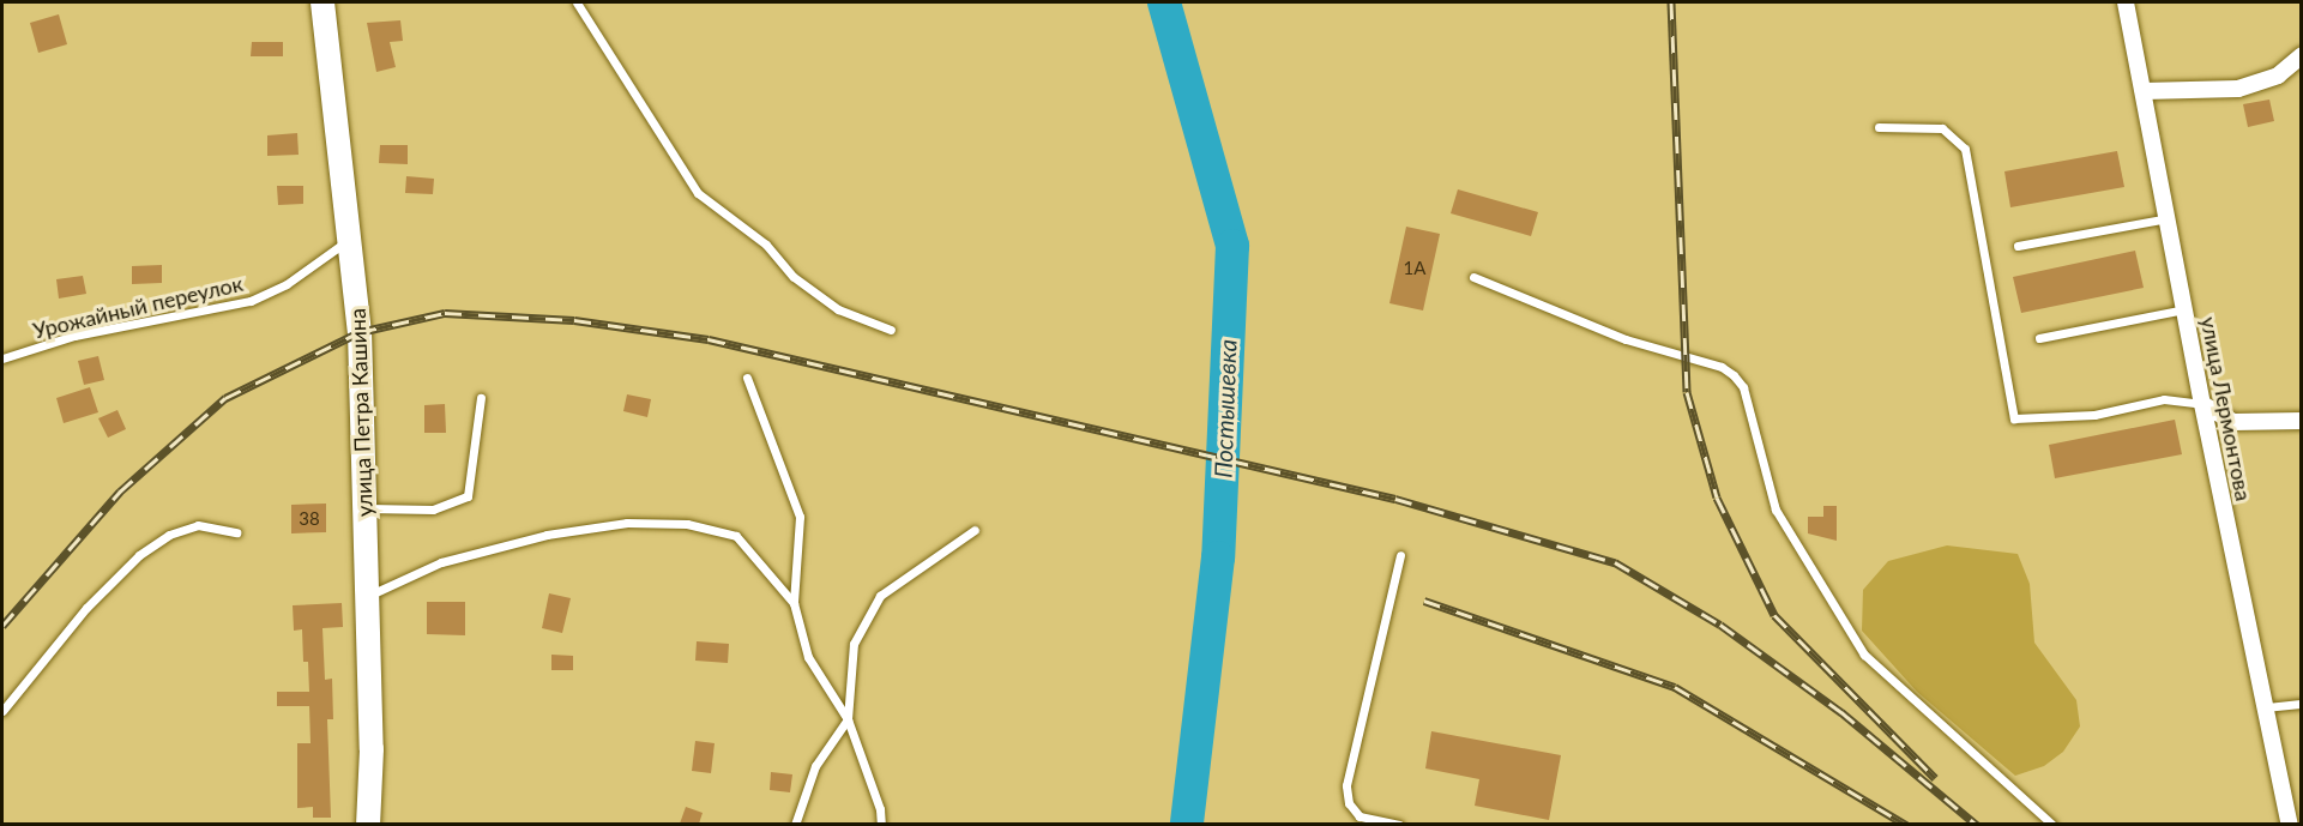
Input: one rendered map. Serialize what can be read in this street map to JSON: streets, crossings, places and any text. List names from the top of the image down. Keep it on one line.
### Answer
{"streets":{"main road":["улица Петра Кашина"],"street":["улица Лермонтова"],"lane":["Урожайный переулок"]},"crossings":[["Урожайный переулок","улица Петра Кашина"]],"water":["Постышевка"],"house_numbers":["1А","38"]}
